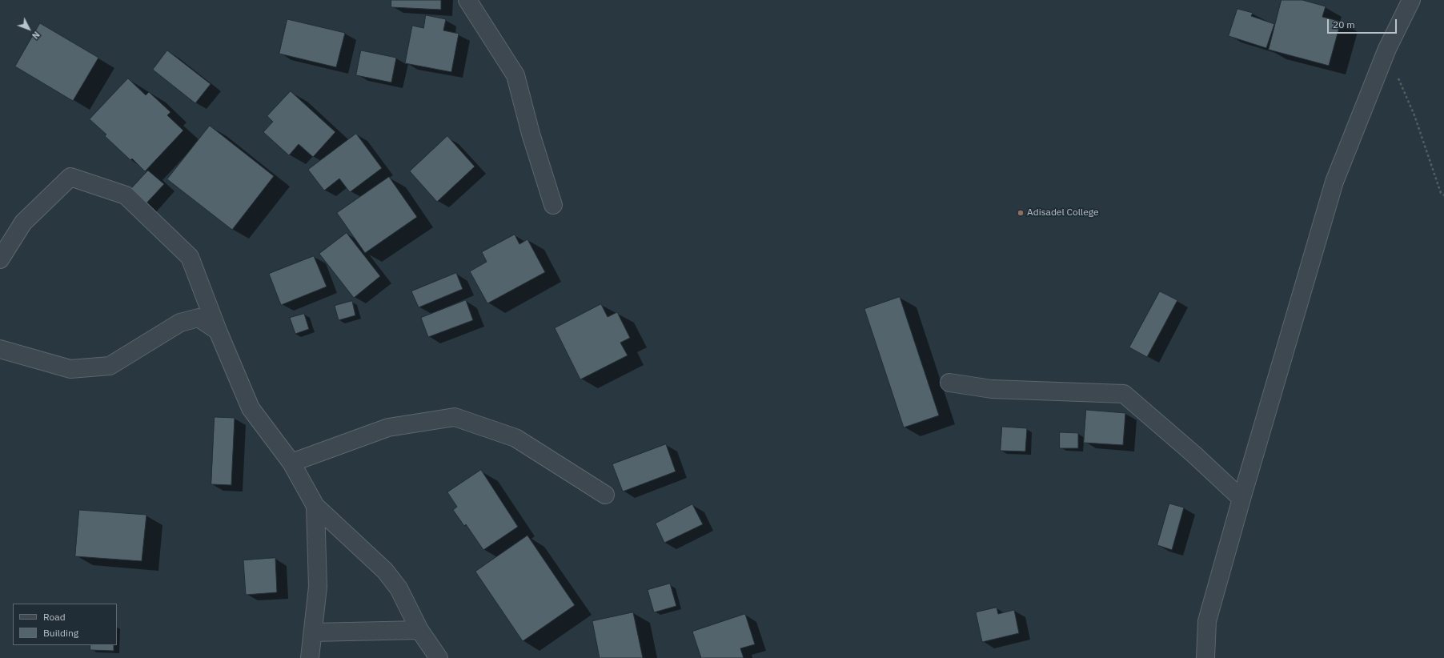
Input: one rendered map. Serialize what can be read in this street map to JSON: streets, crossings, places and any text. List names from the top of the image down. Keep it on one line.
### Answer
{"places":["Adisadel College"],"legend":["Road","Building"],"scale_bar":"20 m","north":"bottom right"}
